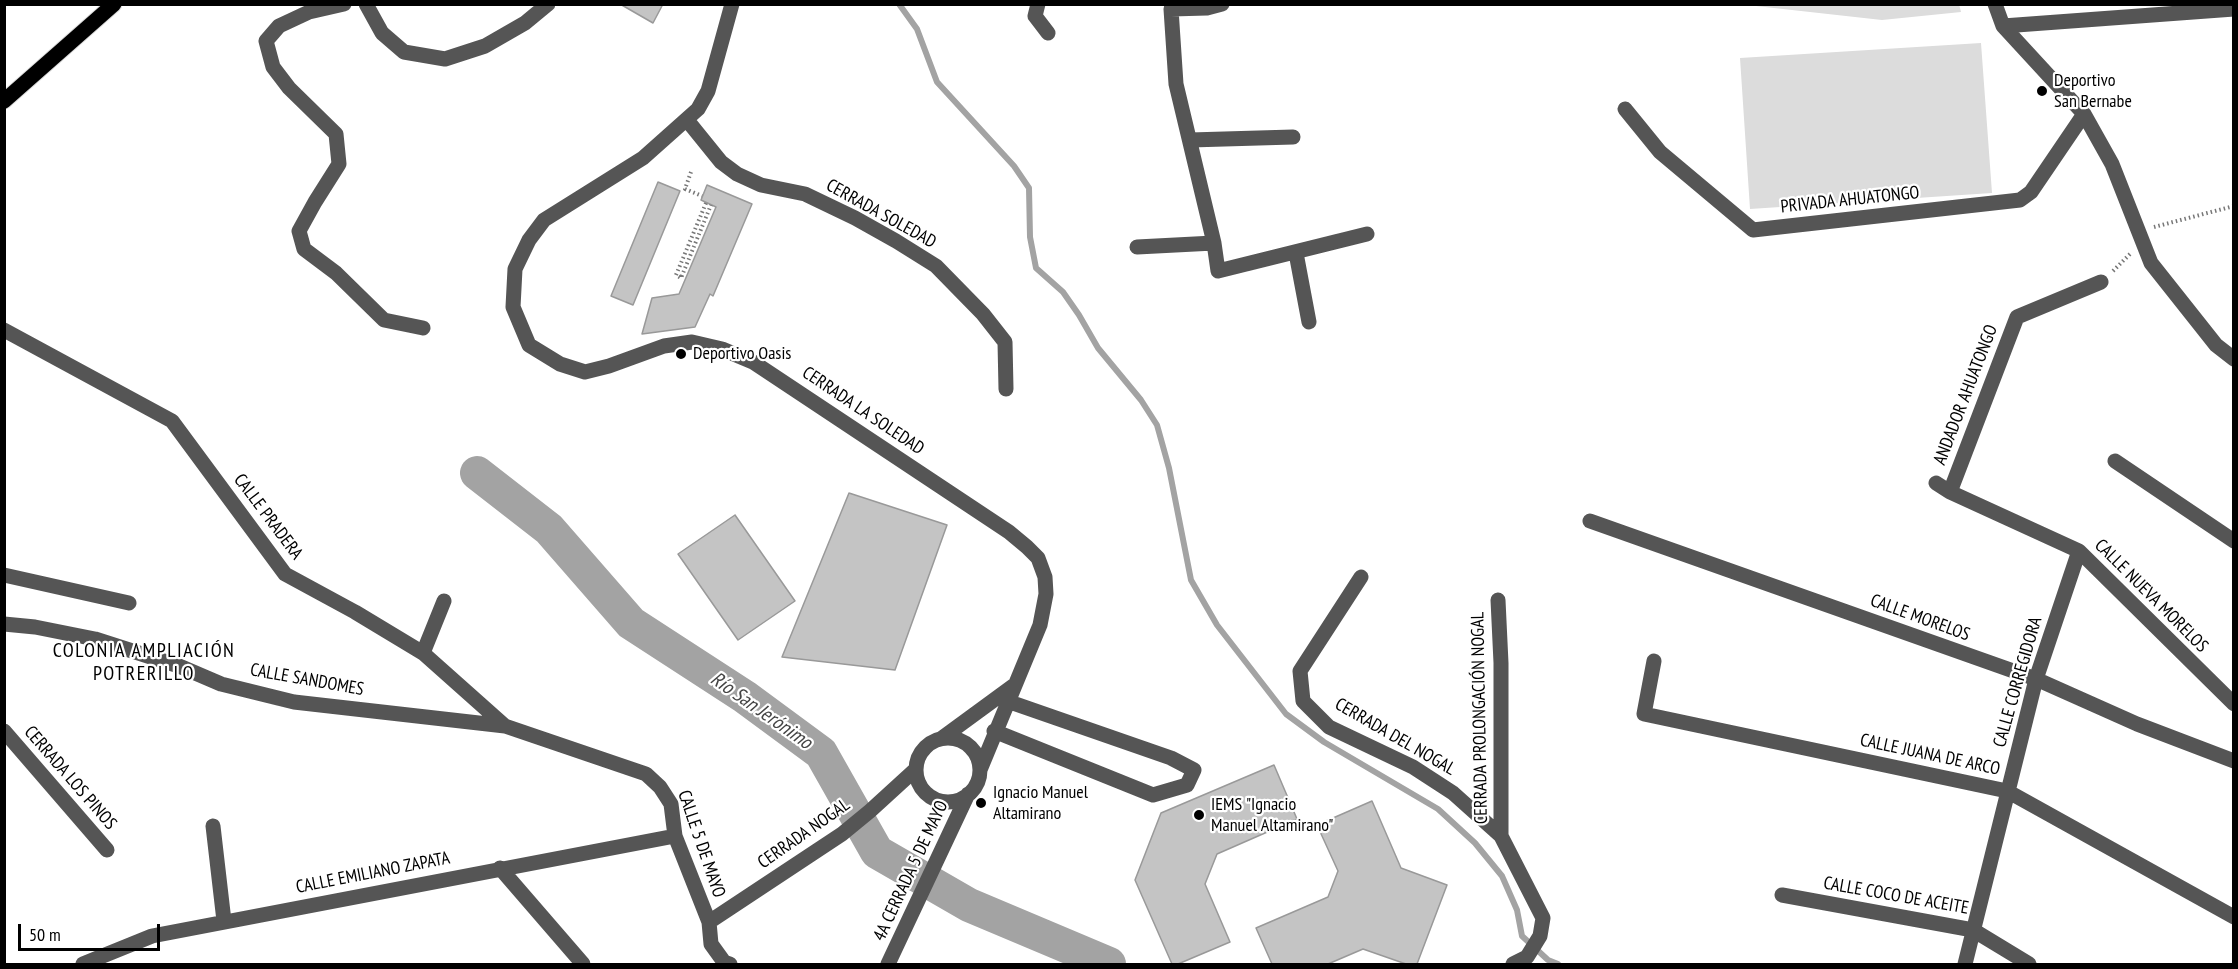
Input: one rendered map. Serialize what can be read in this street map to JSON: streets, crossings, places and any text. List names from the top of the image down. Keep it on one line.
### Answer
{"streets":{"street":["PRIVADA AHUATONGO","CERRADA SOLEDAD","ANDADOR AHUATONGO","CERRADA LA SOLEDAD","CALLE PRADERA","CALLE NUEVA MORELOS","CALLE MORELOS","CALLE SANDOMES","CALLE CORREGIDORA","CERRADA PROLONGACIÓN NOGAL","CERRADA DEL NOGAL","CALLE JUANA DE ARCO","CERRADA LOS PINOS","CERRADA NOGAL","CALLE 5 DE MAYO","4A CERRADA 5 DE MAYO","CALLE EMILIANO ZAPATA","CALLE COCO DE ACEITE"]},"crossings":[["CERRADA SOLEDAD","CERRADA LA SOLEDAD"],["ANDADOR AHUATONGO","CALLE NUEVA MORELOS"],["CERRADA LA SOLEDAD","CERRADA NOGAL"],["CERRADA LA SOLEDAD","4A CERRADA 5 DE MAYO"],["CALLE PRADERA","CALLE SANDOMES"],["CALLE PRADERA","CALLE 5 DE MAYO"],["CALLE NUEVA MORELOS","CALLE CORREGIDORA"],["CALLE MORELOS","CALLE CORREGIDORA"],["CALLE SANDOMES","CALLE 5 DE MAYO"],["CALLE CORREGIDORA","CALLE JUANA DE ARCO"],["CALLE CORREGIDORA","CALLE COCO DE ACEITE"],["CERRADA PROLONGACIÓN NOGAL","CERRADA DEL NOGAL"],["CERRADA NOGAL","CALLE 5 DE MAYO"],["CERRADA NOGAL","4A CERRADA 5 DE MAYO"],["CALLE 5 DE MAYO","CALLE EMILIANO ZAPATA"]],"districts":["COLONIA AMPLIACIÓN POTRERILLO"],"water":["Río San Jerónimo"],"places":["Deportivo San Bernabe","Deportivo Oasis","Ignacio Manuel Altamirano","IEMS \"Ignacio Manuel Altamirano\""],"scale_bar":"50 m"}
